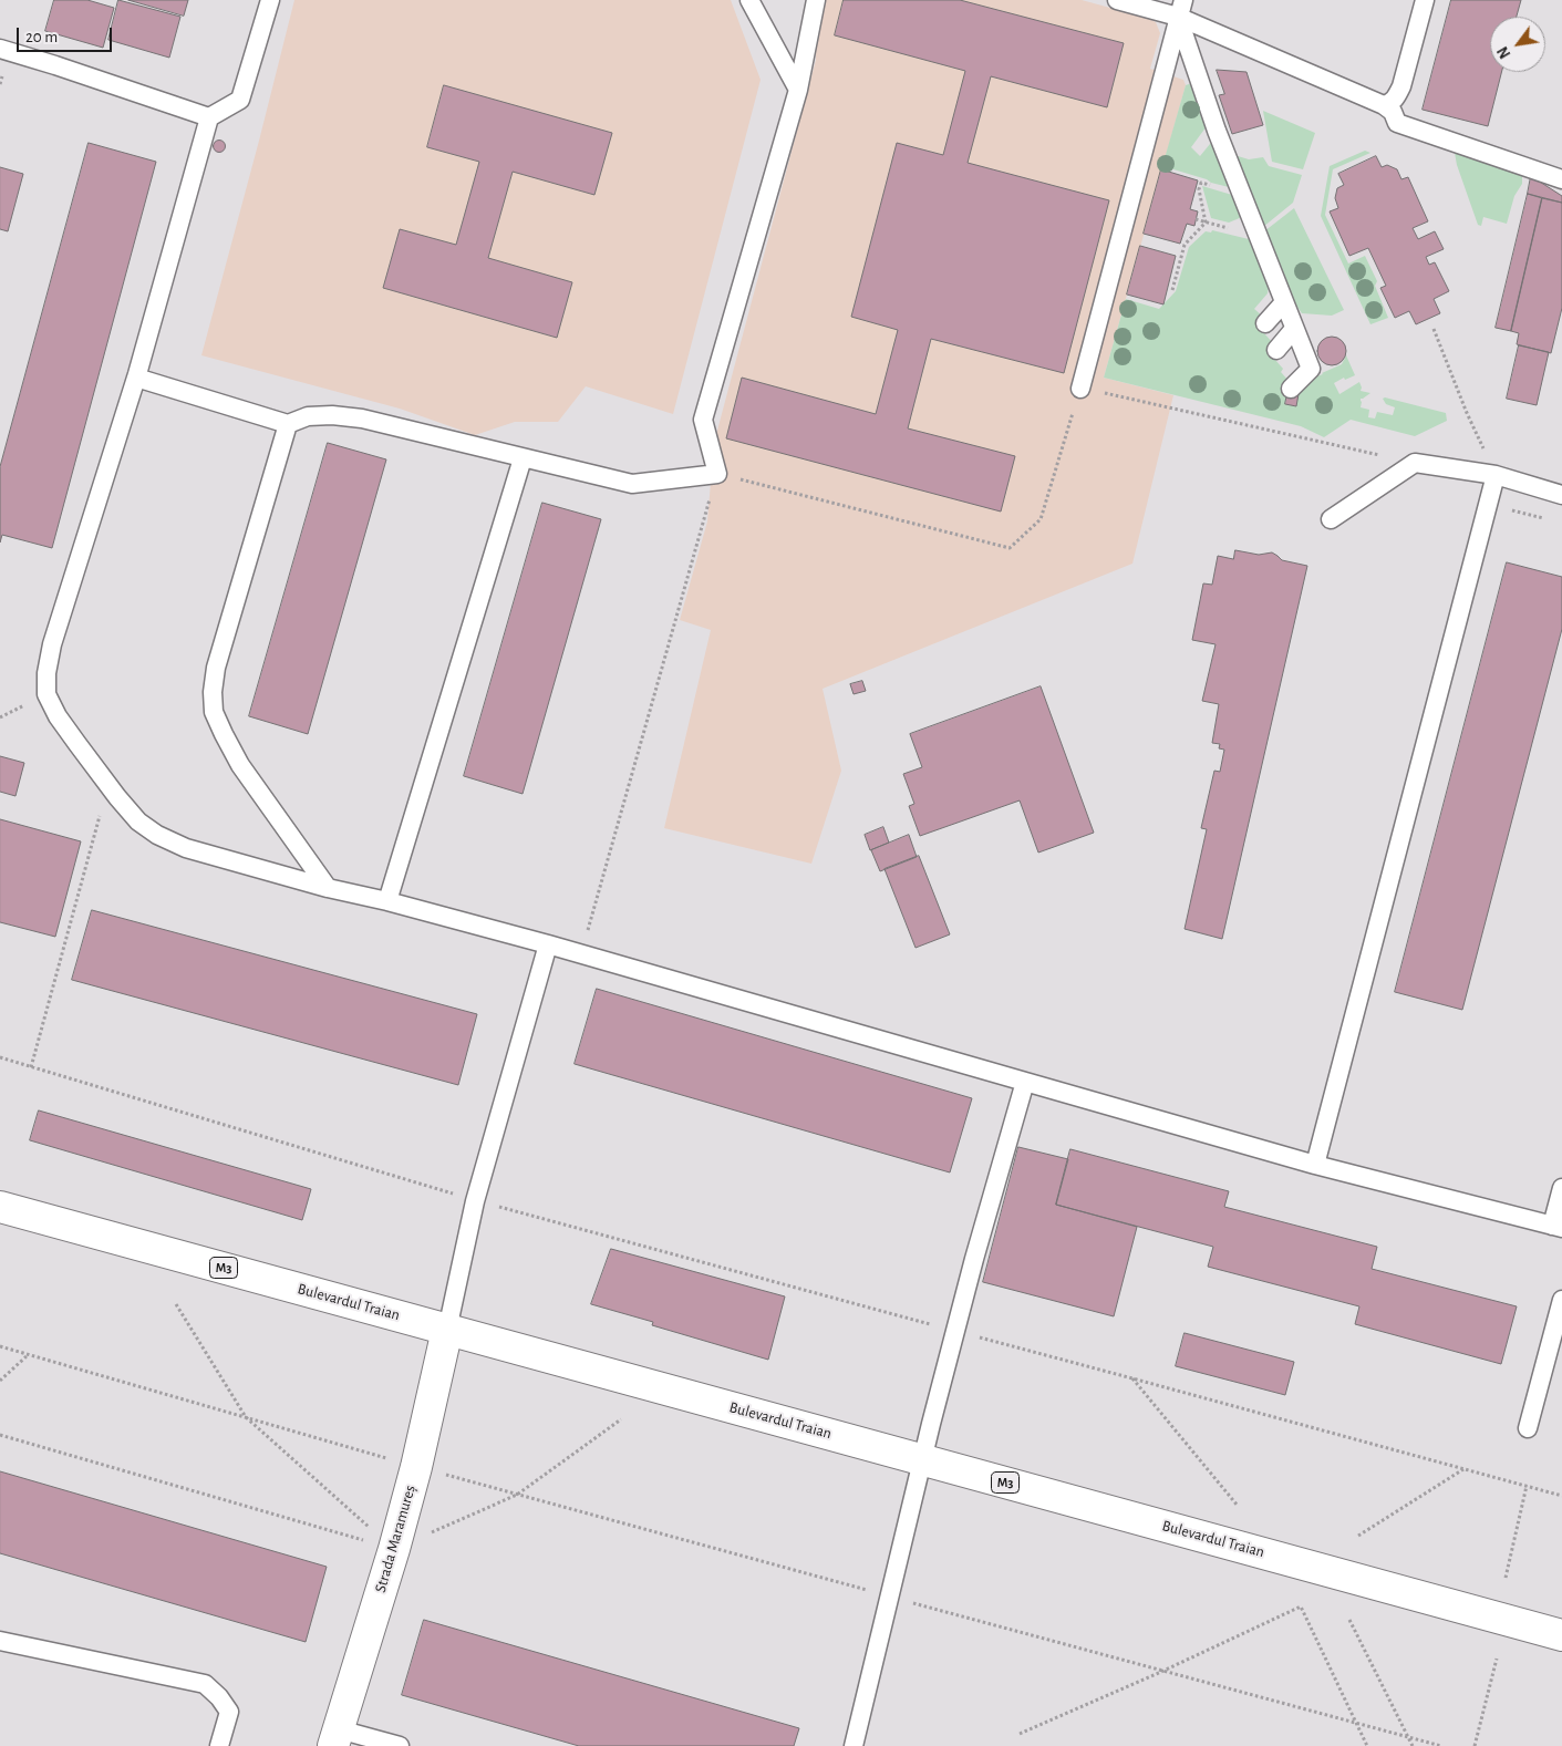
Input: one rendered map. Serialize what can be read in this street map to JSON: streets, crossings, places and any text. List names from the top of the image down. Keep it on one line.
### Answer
{"streets":{"main road":["M3","Bulevardul Traian","Strada Maramureș"]},"crossings":[["Bulevardul Traian","Strada Maramureș"]],"scale_bar":"20 m","north":"bottom left"}
